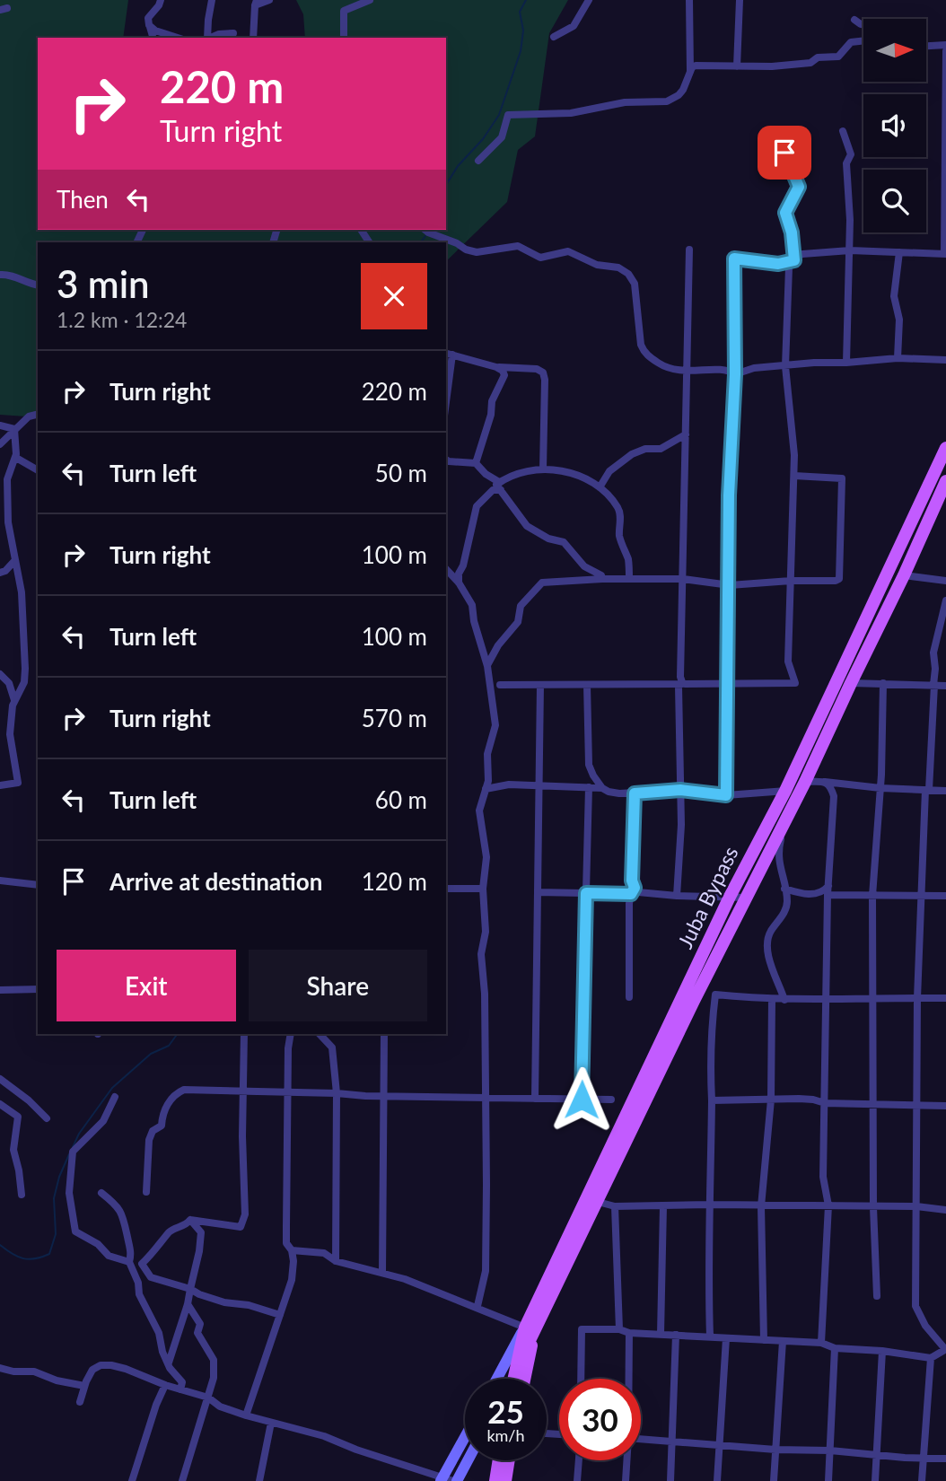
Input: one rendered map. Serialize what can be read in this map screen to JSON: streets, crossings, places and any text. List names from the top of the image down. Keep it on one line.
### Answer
{"streets":{"main road":["Juba Bypass"]},"north":"right","page":{"turn":["220 m","Turn right"],"then":"Then","heading":["3 min","1.2 km · 12:24"],"list":[{"name":"Turn right","value":"220 m"},{"name":"Turn left","value":"50 m"},{"name":"Turn right","value":"100 m"},{"name":"Turn left","value":"100 m"},{"name":"Turn right","value":"570 m"},{"name":"Turn left","value":"60 m"},{"name":"Arrive at destination","value":"120 m"}],"buttons":["Exit","Share"],"speed":"25 km/h","limit":"30"}}
